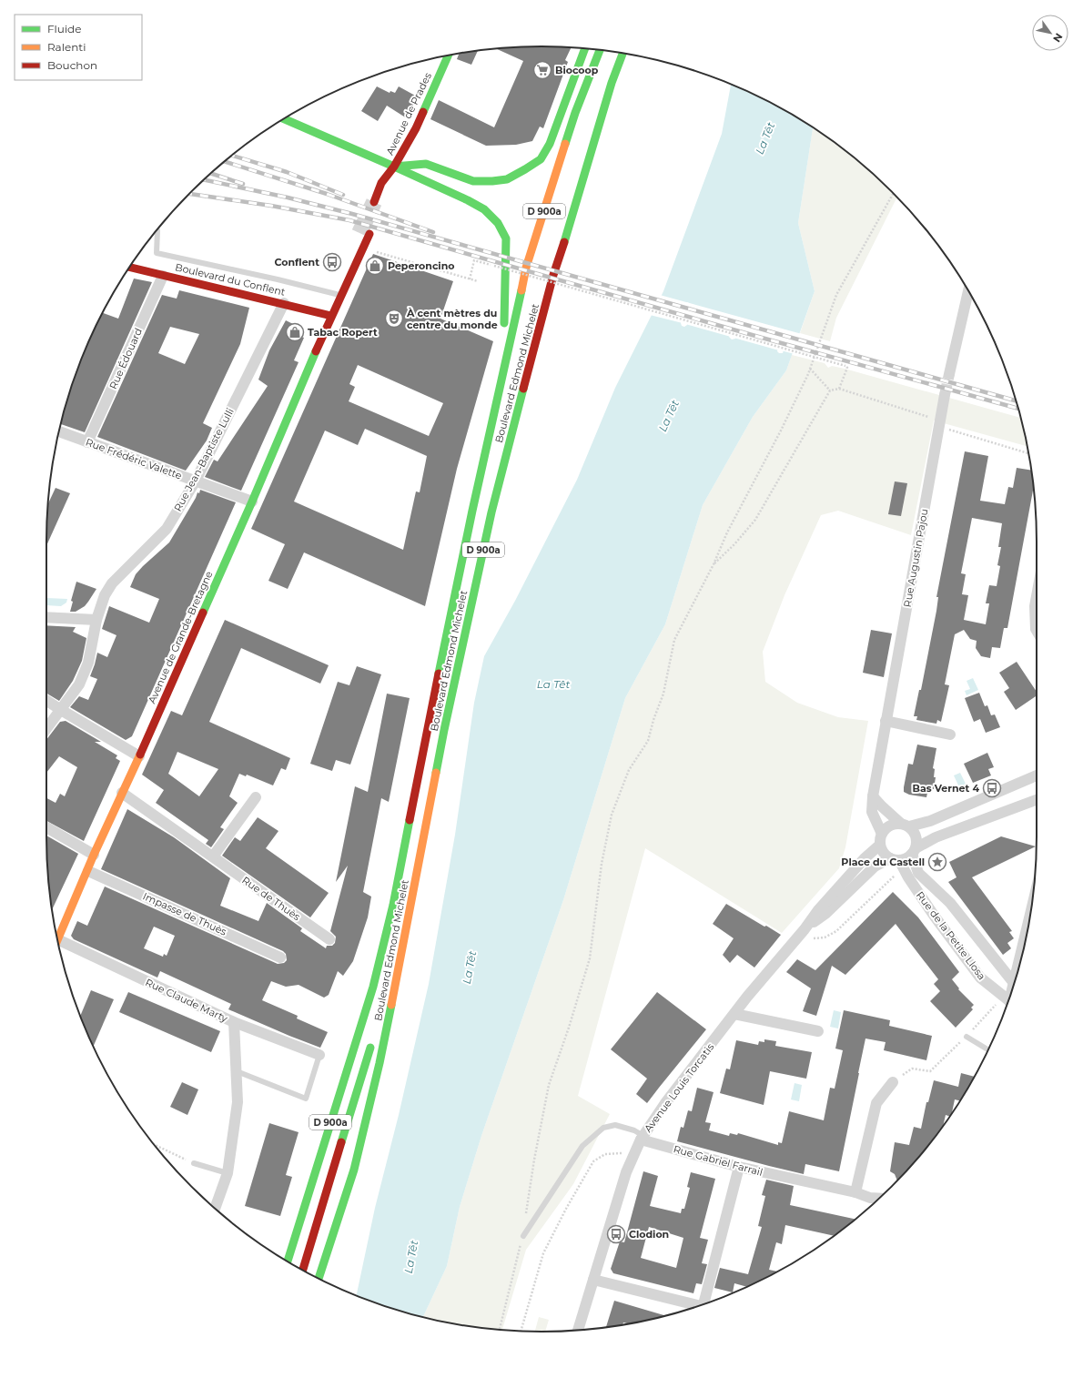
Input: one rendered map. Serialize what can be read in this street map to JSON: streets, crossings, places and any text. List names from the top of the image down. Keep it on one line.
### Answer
{"streets":{"main road":["Avenue de Prades","D 900a","Boulevard du Conflent","Boulevard Edmond Michelet","Avenue de Grande-Bretagne"],"street":["Rue Édouard","Rue Frédéric Valette","Rue Jean-Baptiste Lulli","Rue Augustin Pajou","Rue de Thuès","Impasse de Thuès","Rue de la Petite Llosa","Rue Claude Marty","Avenue Louis Torcatis","Rue Gabriel Farrail"]},"crossings":[["Boulevard du Conflent","Rue Édouard"],["Boulevard du Conflent","Rue Jean-Baptiste Lulli"],["Boulevard du Conflent","Avenue de Grande-Bretagne"],["Rue Édouard","Rue Frédéric Valette"],["Rue Frédéric Valette","Rue Jean-Baptiste Lulli"],["Rue Frédéric Valette","Avenue de Grande-Bretagne"],["Rue Augustin Pajou","Rue de la Petite Llosa"],["Rue Augustin Pajou","Avenue Louis Torcatis"],["Avenue de Grande-Bretagne","Rue de Thuès"],["Avenue de Grande-Bretagne","Impasse de Thuès"],["Rue de la Petite Llosa","Avenue Louis Torcatis"],["Avenue Louis Torcatis","Rue Gabriel Farrail"]],"water":["La Têt"],"places":{"supermarket":["Biocoop"],"bus stop":["Conflent","Bas Vernet 4","Clodion"],"shop":["Peperoncino","Tabac Ropert"],"theatre":["À cent mètres du centre du monde"],"place":["Place du Castell"]},"legend":["Fluide","Ralenti","Bouchon"],"north":"bottom right"}
